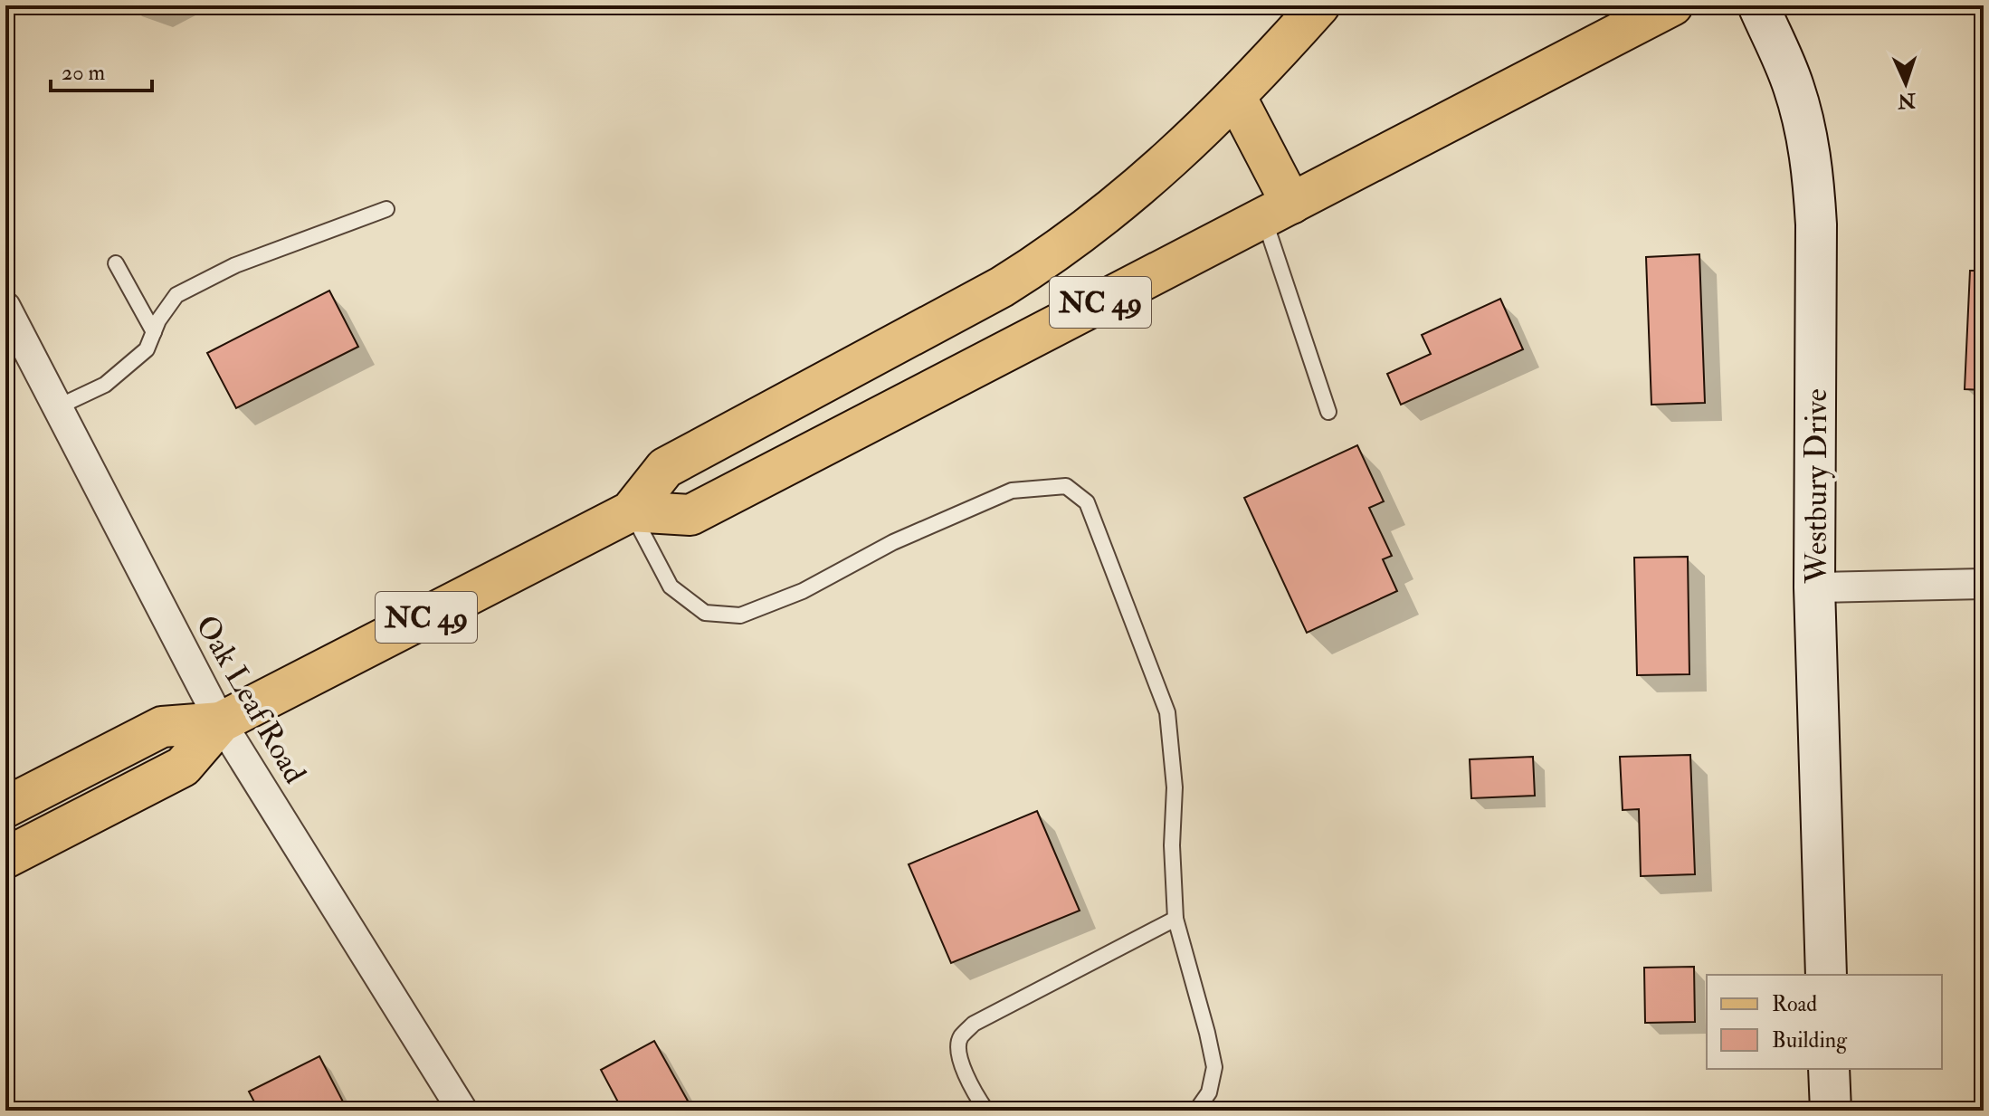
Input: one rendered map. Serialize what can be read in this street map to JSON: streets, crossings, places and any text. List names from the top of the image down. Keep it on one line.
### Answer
{"streets":{"main road":["NC 49"],"street":["Westbury Drive","Oak Leaf Road"]},"crossings":[["NC 49","Oak Leaf Road"]],"legend":["Road","Building"],"scale_bar":"20 m","north":"bottom"}
